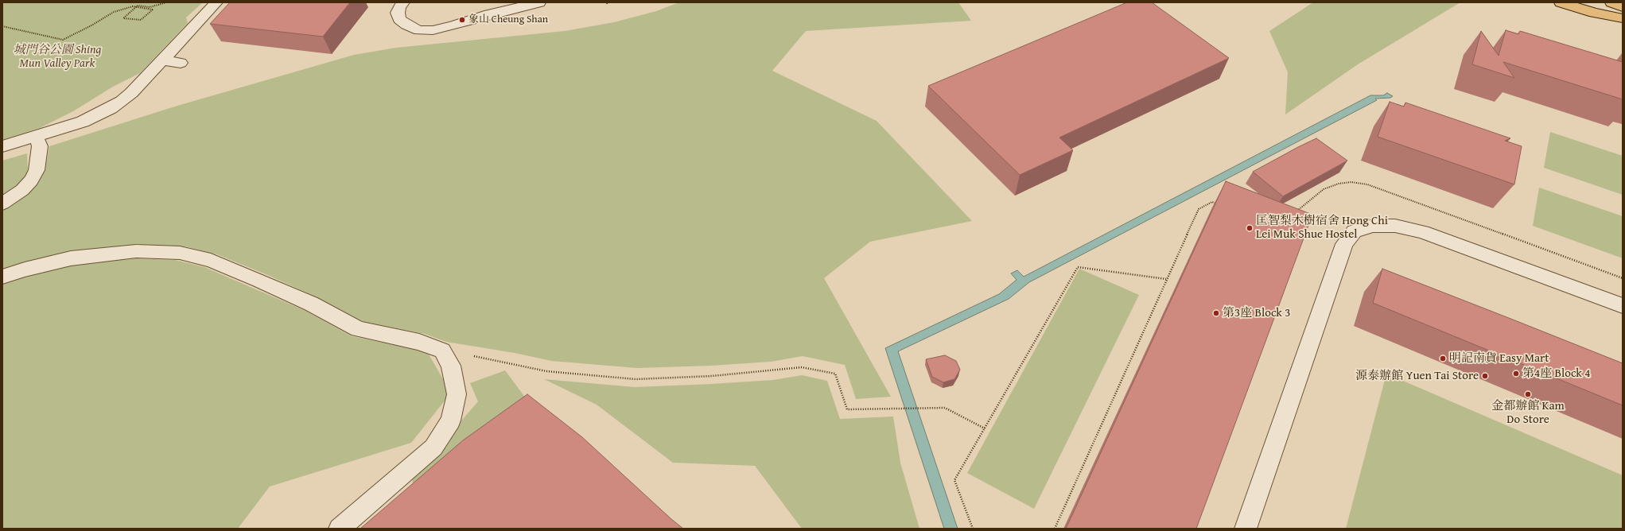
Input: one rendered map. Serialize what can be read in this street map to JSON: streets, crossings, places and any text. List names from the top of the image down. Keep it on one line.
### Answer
{"parks":["城門谷公園 Shing Mun Valley Park"],"places":["象山 Cheung Shan","匡智梨木樹宿舍 Hong Chi Lei Muk Shue Hostel","第3座 Block 3","明記南貨 Easy Mart","第4座 Block 4","源泰辦館 Yuen Tai Store","金都辦館 Kam Do Store"]}
